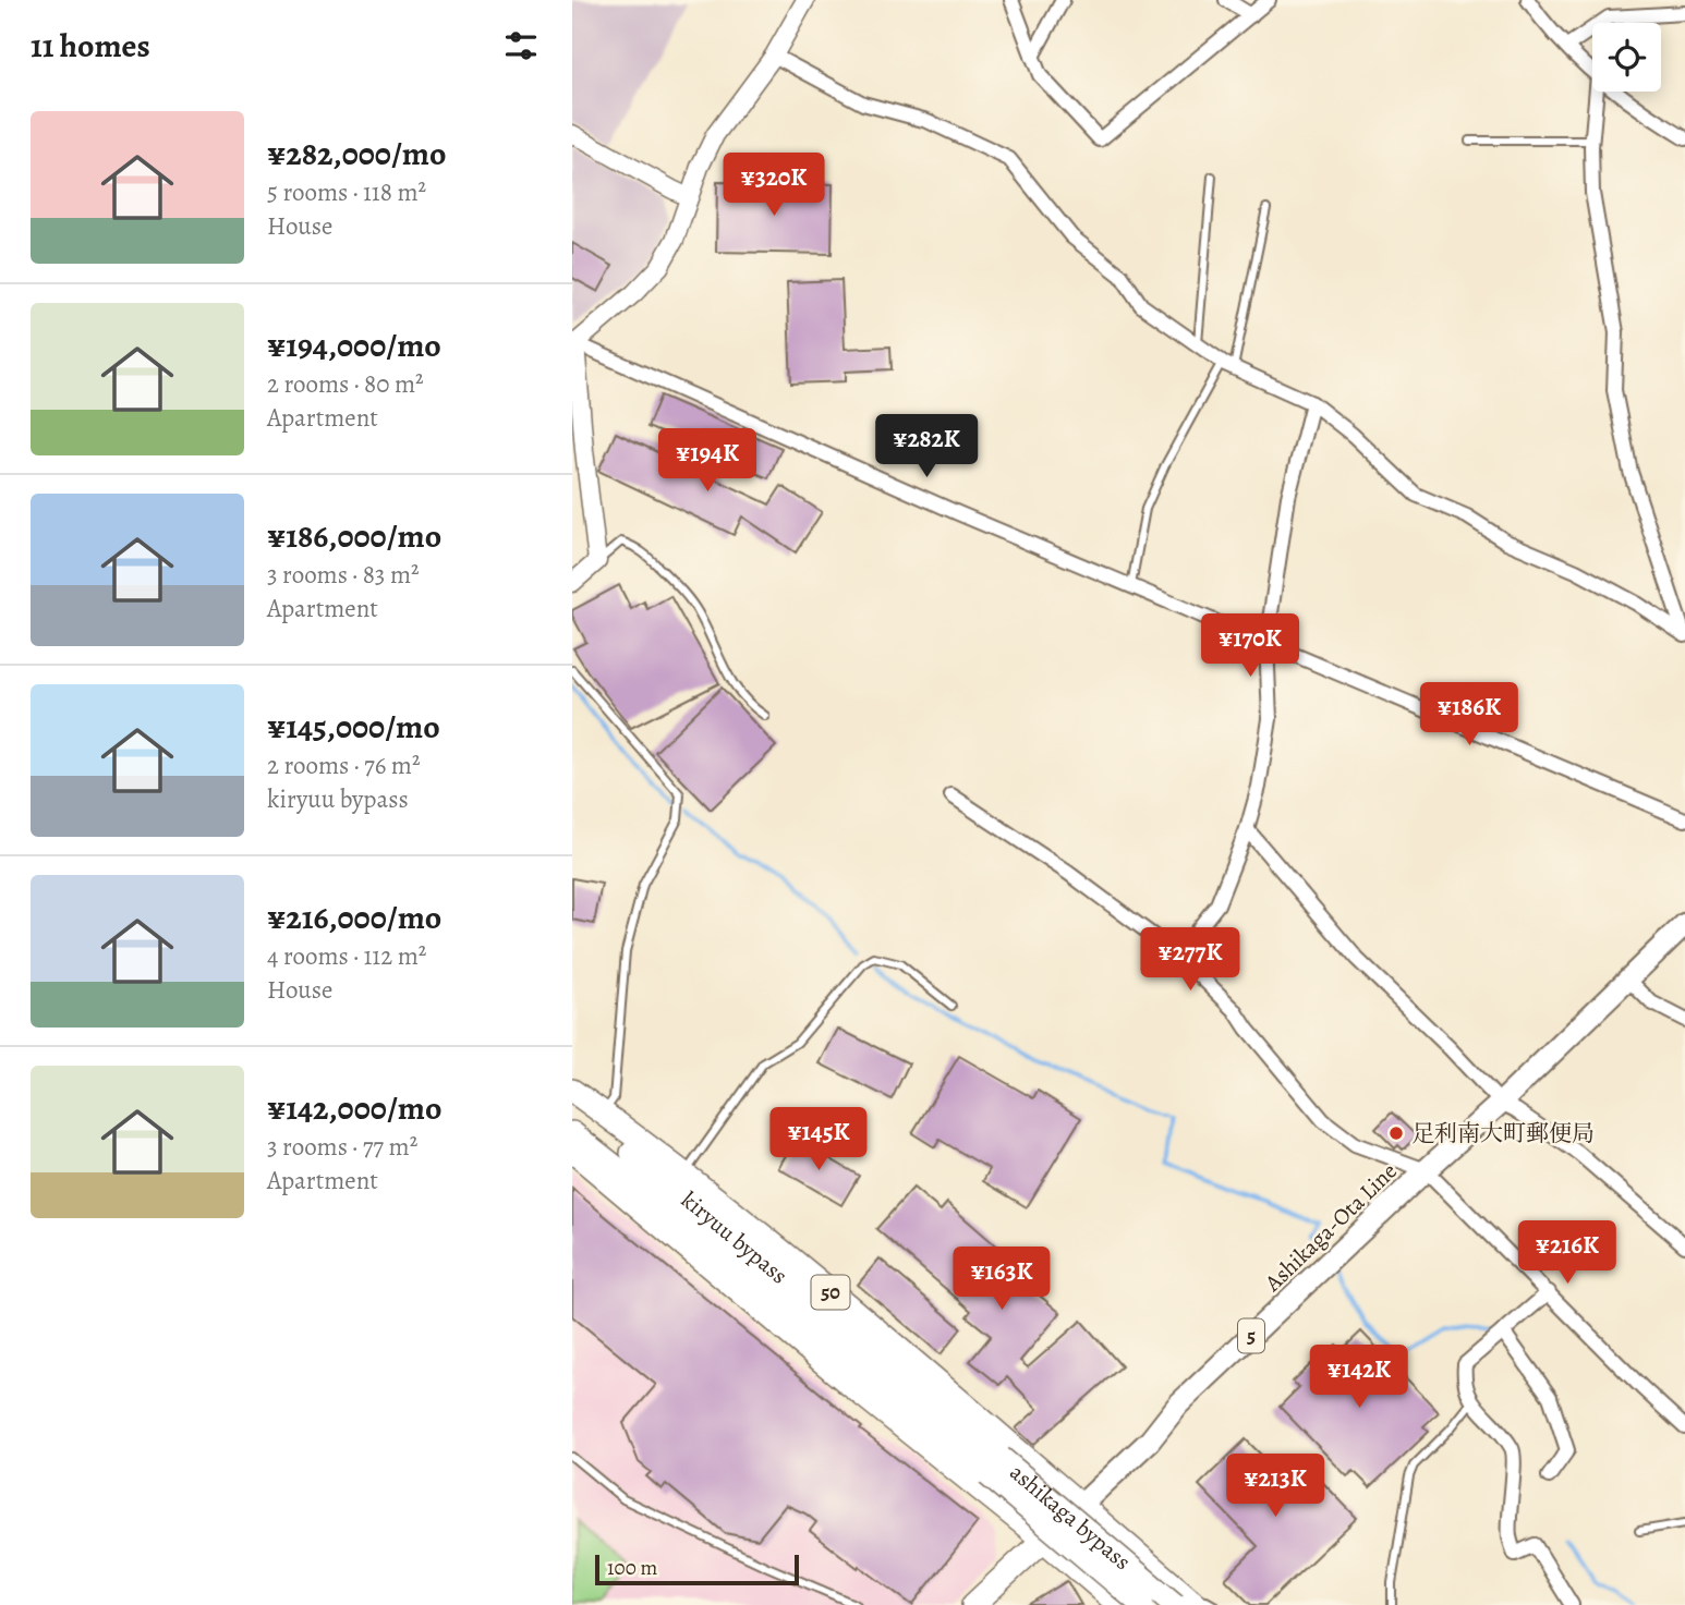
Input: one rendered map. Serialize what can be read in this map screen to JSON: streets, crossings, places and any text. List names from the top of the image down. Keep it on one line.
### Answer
{"streets":{"highway":["kiryuu bypass","50","ashikaga bypass"],"main road":["Ashikaga-Ota Line","5"]},"crossings":[["Ashikaga-Ota Line","50"],["kiryuu bypass","ashikaga bypass"]],"places":["足利南大町郵便局"],"scale_bar":"100 m","page":{"heading":"11 homes","list":[{"name":"¥282,000/mo","note":"5 rooms · 118 m² · House"},{"name":"¥194,000/mo","note":"2 rooms · 80 m² · Apartment"},{"name":"¥186,000/mo","note":"3 rooms · 83 m² · Apartment"},{"name":"¥145,000/mo","note":"2 rooms · 76 m² · kiryuu bypass"},{"name":"¥216,000/mo","note":"4 rooms · 112 m² · House"},{"name":"¥142,000/mo","note":"3 rooms · 77 m² · Apartment"}],"price":["¥320K","¥282K","¥194K","¥170K","¥186K","¥277K","¥145K","¥216K","¥163K","¥142K","¥213K"],"scale":"100 m"}}
